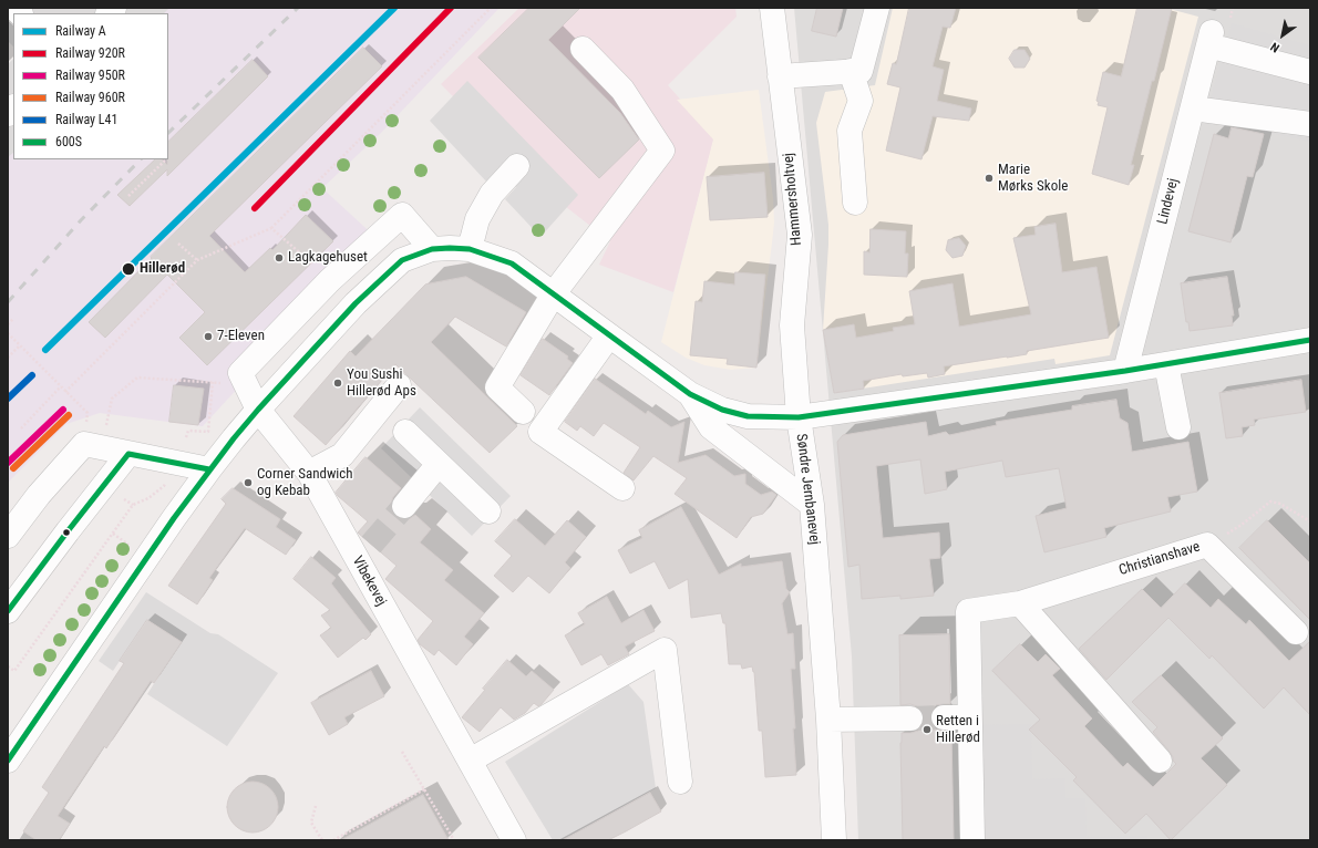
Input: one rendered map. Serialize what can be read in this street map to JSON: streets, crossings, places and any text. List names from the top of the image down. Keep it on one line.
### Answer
{"streets":{"street":["Hammersholtvej","Lindevej","Søndre Jernbanevej","Christianshave","Vibekevej"]},"crossings":[["Hammersholtvej","Søndre Jernbanevej"],["Søndre Jernbanevej","Vibekevej"]],"places":["Marie Mørks Skole","Lagkagehuset","Hillerød","7-Eleven","You Sushi Hillerød Aps","Corner Sandwich og Kebab","Retten i Hillerød"],"lines":["rail line A","rail line 920R","transit line 600S","rail line L41","rail line 950R","rail line 960R"],"legend":["Railway A","Railway 920R","Railway 950R","Railway 960R","Railway L41","600S"],"north":"bottom left"}
